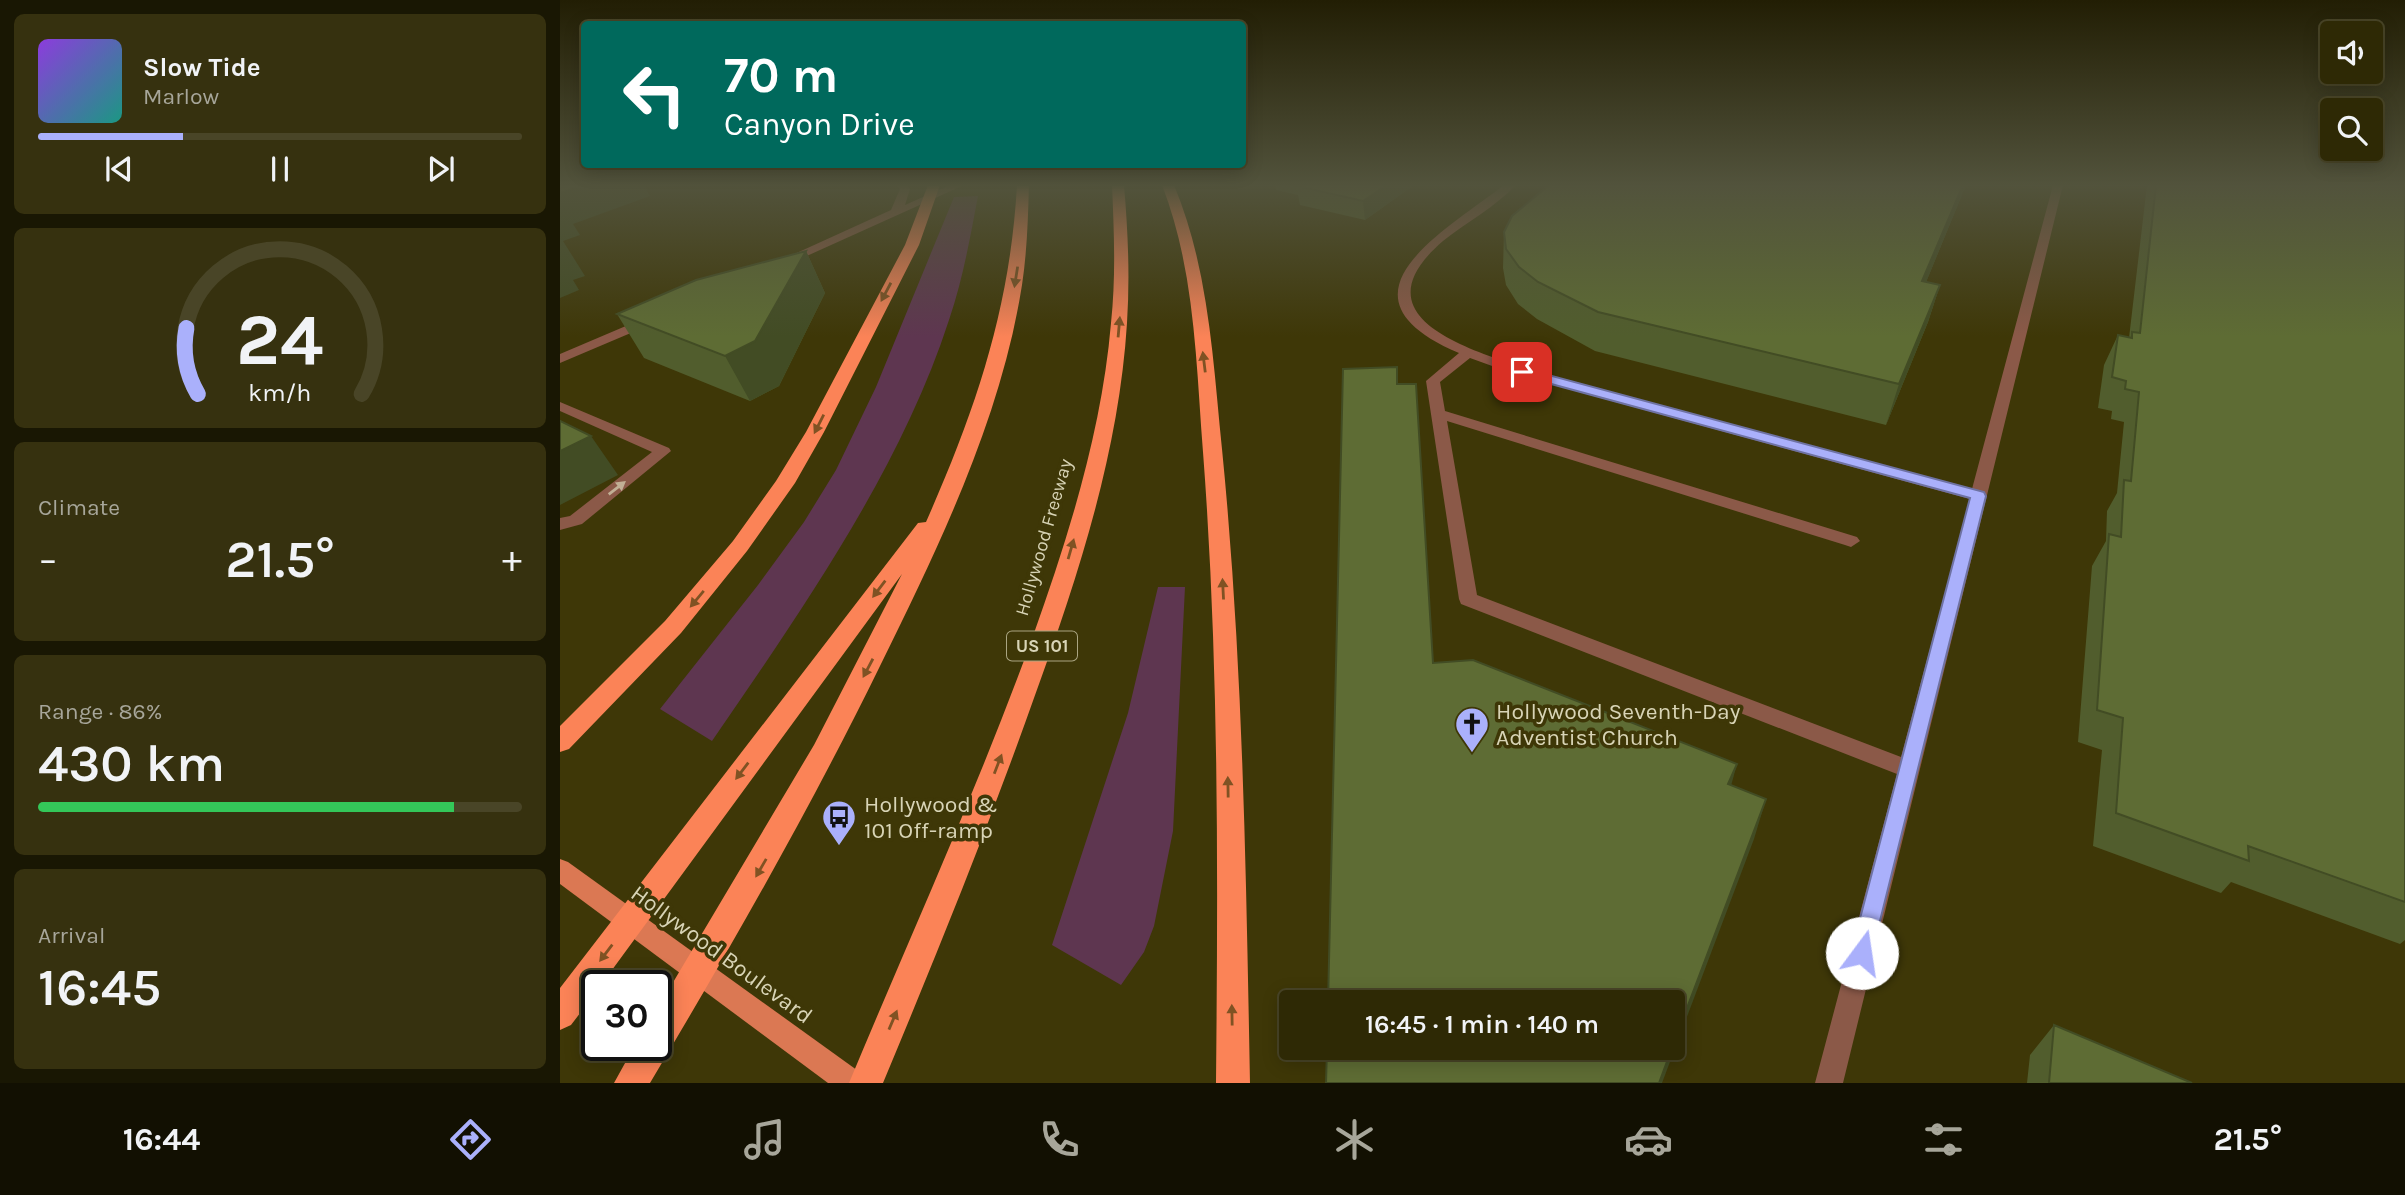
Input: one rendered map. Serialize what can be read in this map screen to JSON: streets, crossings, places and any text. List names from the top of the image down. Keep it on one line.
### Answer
{"streets":{"highway":["Hollywood Freeway","US 101"],"main road":["Hollywood Boulevard"]},"places":{"church":["Hollywood Seventh-Day Adventist Church"],"bus stop":["Hollywood & 101 Off-ramp"]},"page":{"turn":["70 m","Canyon Drive"],"song":["Slow Tide","Marlow"],"tile":["Climate",["Range · 86%","430 km"],["Arrival","16:45"]],"heat":["−","21.5°","+"],"limit":"30","trip":"16:45 · 1 min · 140 m","tabs":["16:44","21.5°"],"gauge":["24","km/h"]}}
